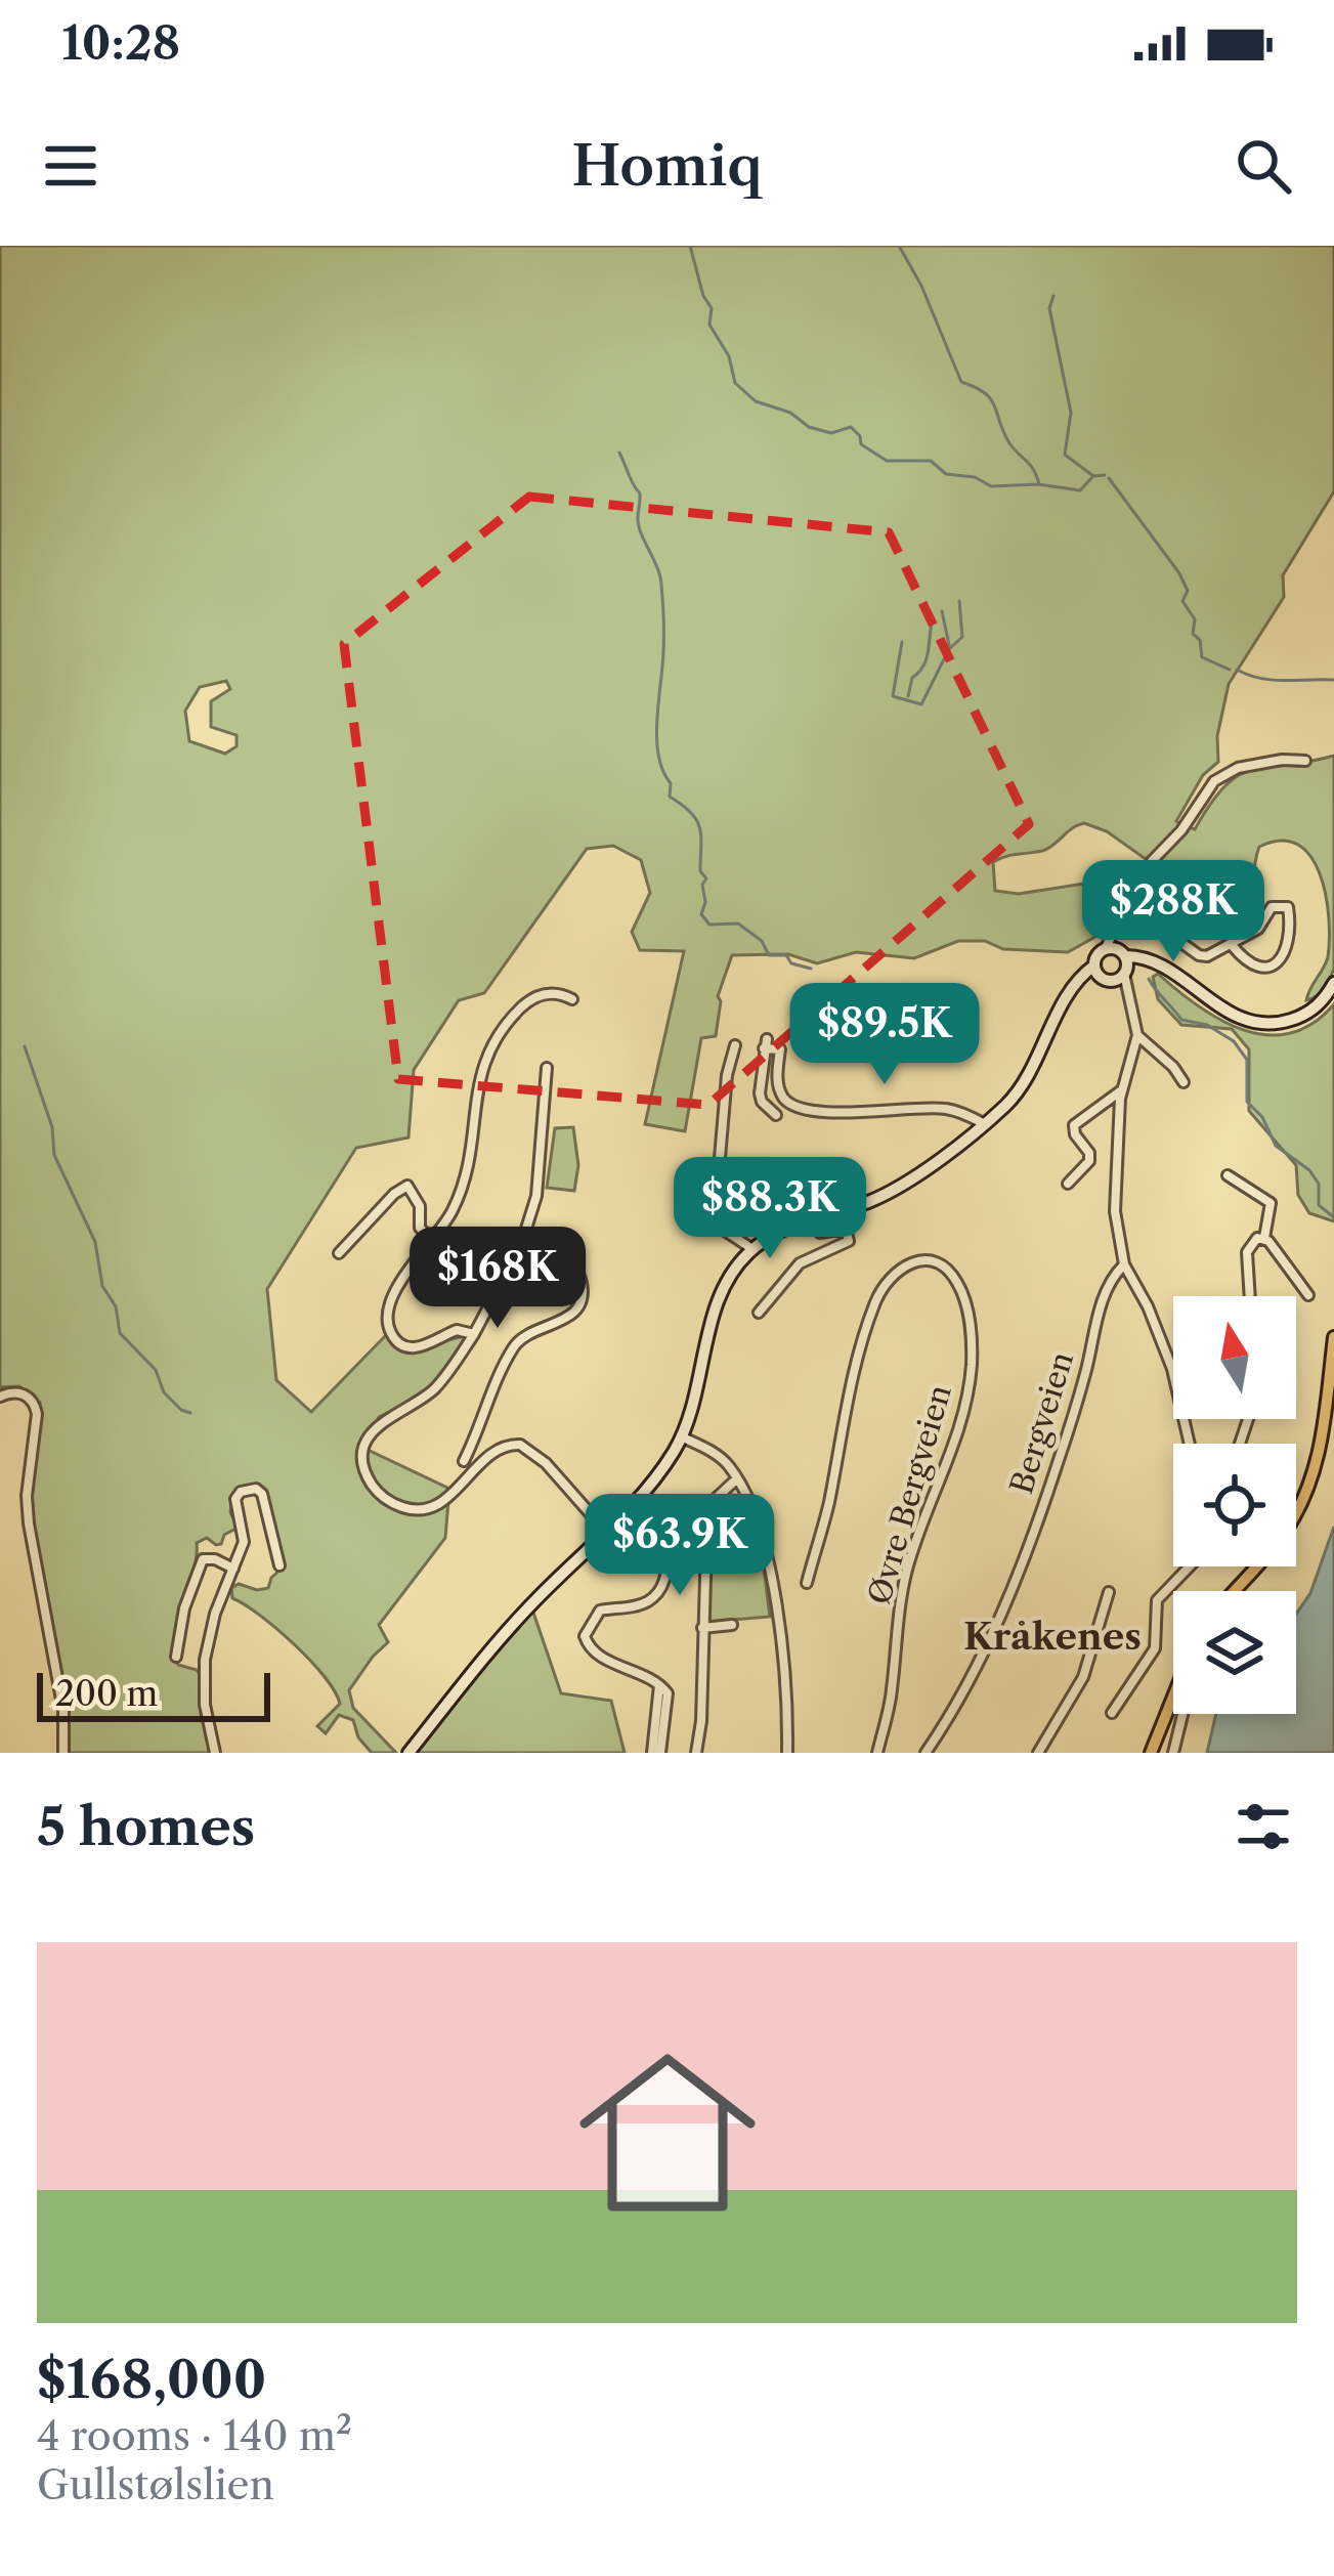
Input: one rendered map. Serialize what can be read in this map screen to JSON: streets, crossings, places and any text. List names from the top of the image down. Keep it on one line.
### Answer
{"streets":{"street":["Bergveien","Øvre Bergveien"]},"districts":["Kråkenes"],"scale_bar":"200 m","north":"top","page":{"status":"10:28","header":"Homiq","price":["$288K","$89.5K","$88.3K","$168K","$63.9K"],"scale":"200 m","heading":"5 homes","list":[{"name":"$168,000","note":"4 rooms · 140 m² · Gullstølslien"}]}}
